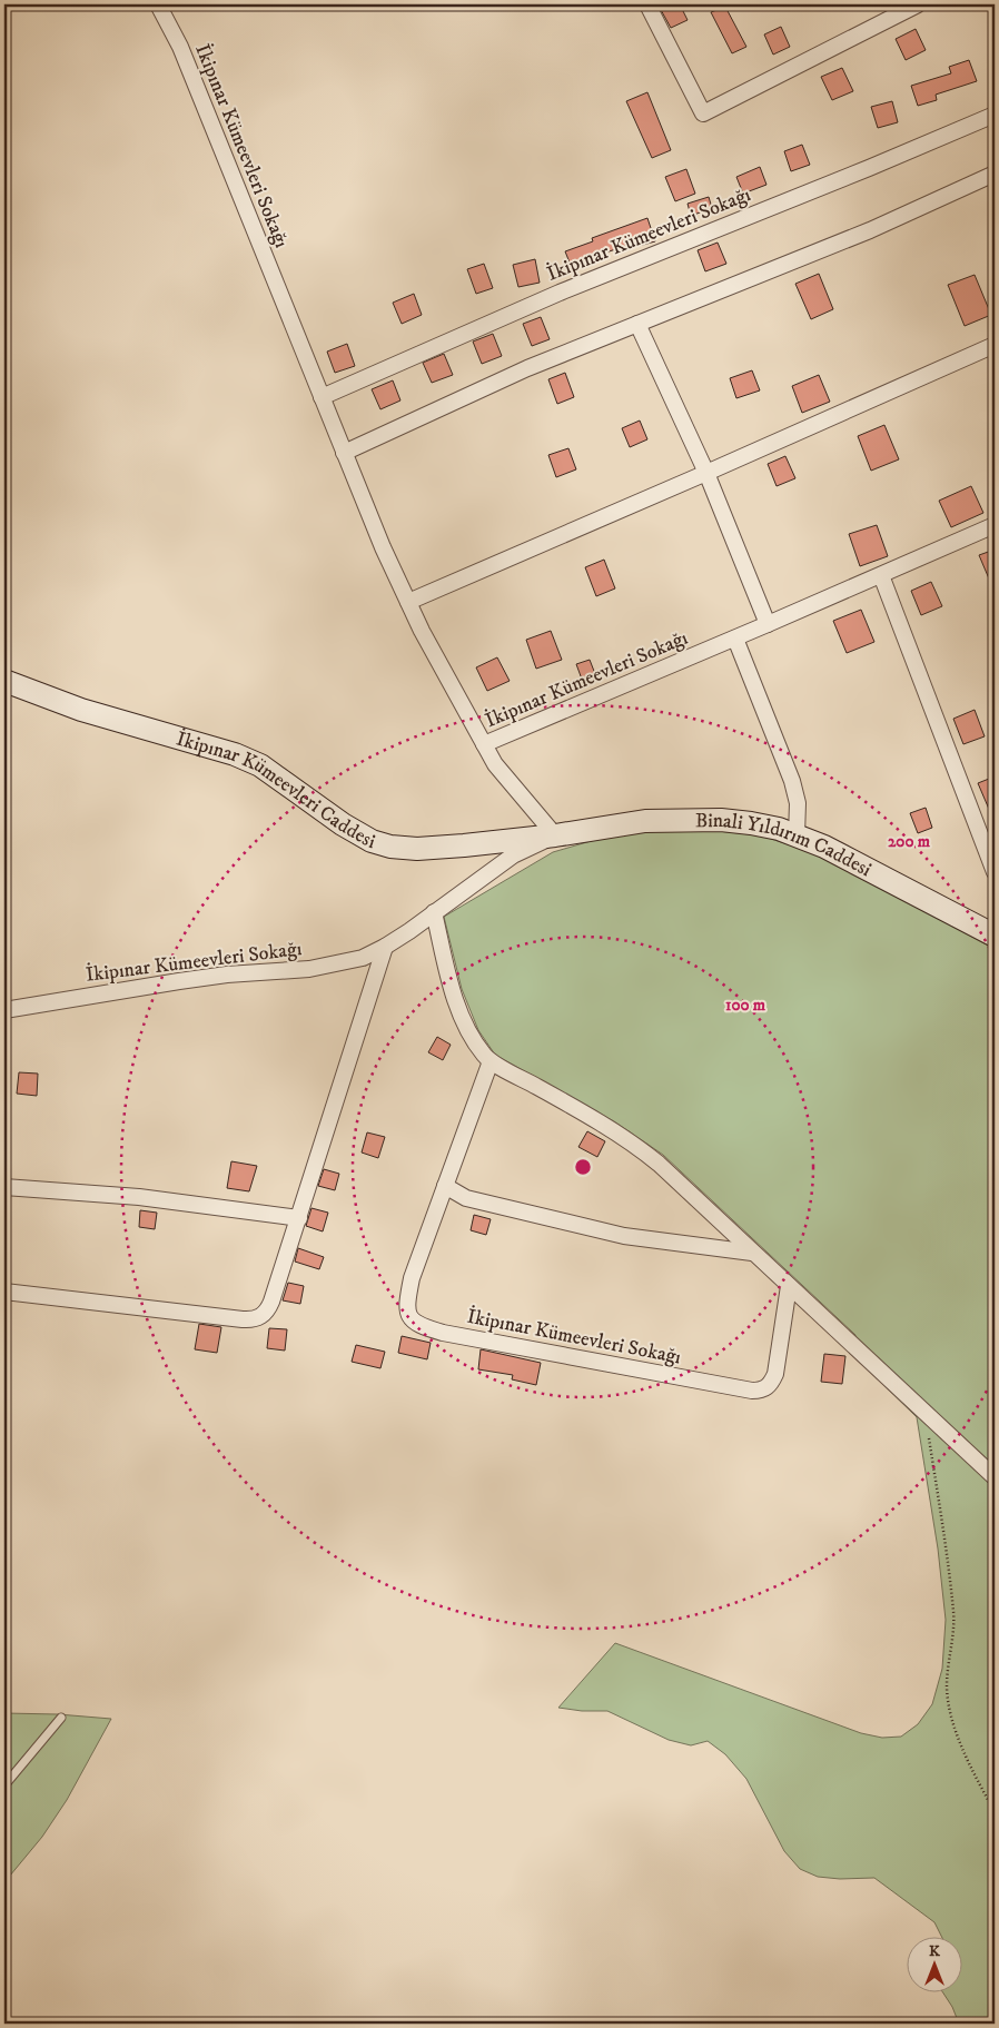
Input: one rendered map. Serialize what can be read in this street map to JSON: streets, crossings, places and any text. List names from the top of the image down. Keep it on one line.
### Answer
{"streets":{"street":["İkipınar Kümeevleri Sokağı","İkipınar Kümeevleri Caddesi","Binali Yıldırım Caddesi"]},"crossings":[["İkipınar Kümeevleri Sokağı","İkipınar Kümeevleri Caddesi"],["İkipınar Kümeevleri Sokağı","Binali Yıldırım Caddesi"],["İkipınar Kümeevleri Caddesi","Binali Yıldırım Caddesi"]],"north":"top","rings":["200 m","100 m"]}
